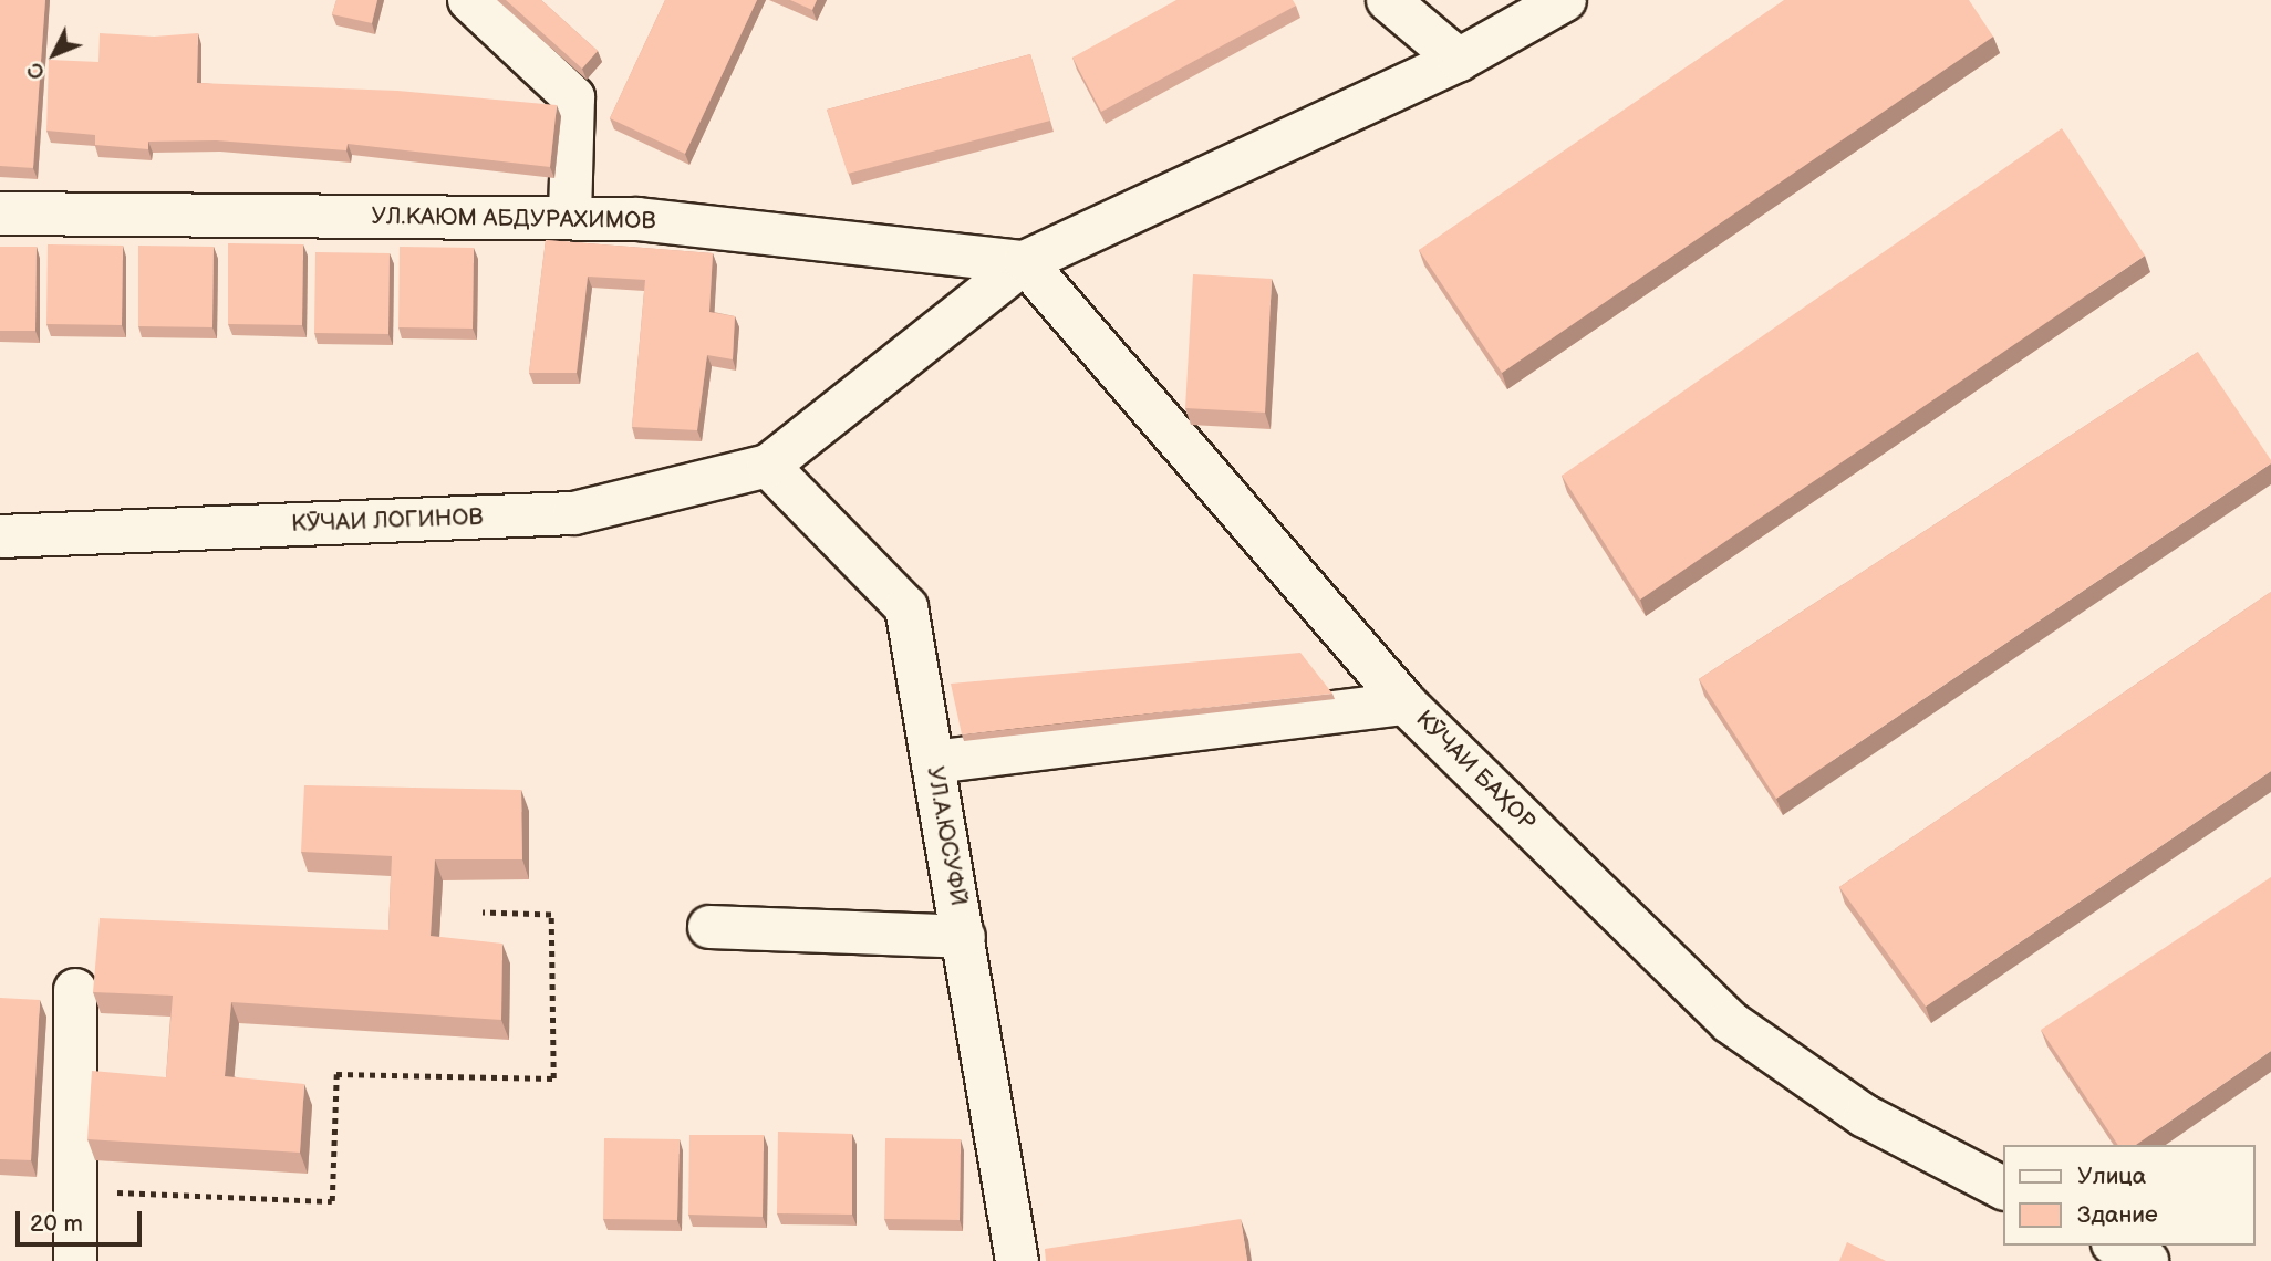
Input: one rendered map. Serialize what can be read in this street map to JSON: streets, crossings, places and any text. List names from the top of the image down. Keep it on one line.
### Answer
{"streets":{"street":["УЛ.КАЮМ АБДУРАХИМОВ","КӮЧАИ ЛОГИНОВ","КӮЧАИ БАҲОР","УЛ.А.ЮСУФЙ"]},"crossings":[["УЛ.КАЮМ АБДУРАХИМОВ","КӮЧАИ БАҲОР"],["КӮЧАИ ЛОГИНОВ","УЛ.А.ЮСУФЙ"]],"legend":["Улица","Здание"],"scale_bar":"20 m","north":"bottom left"}
